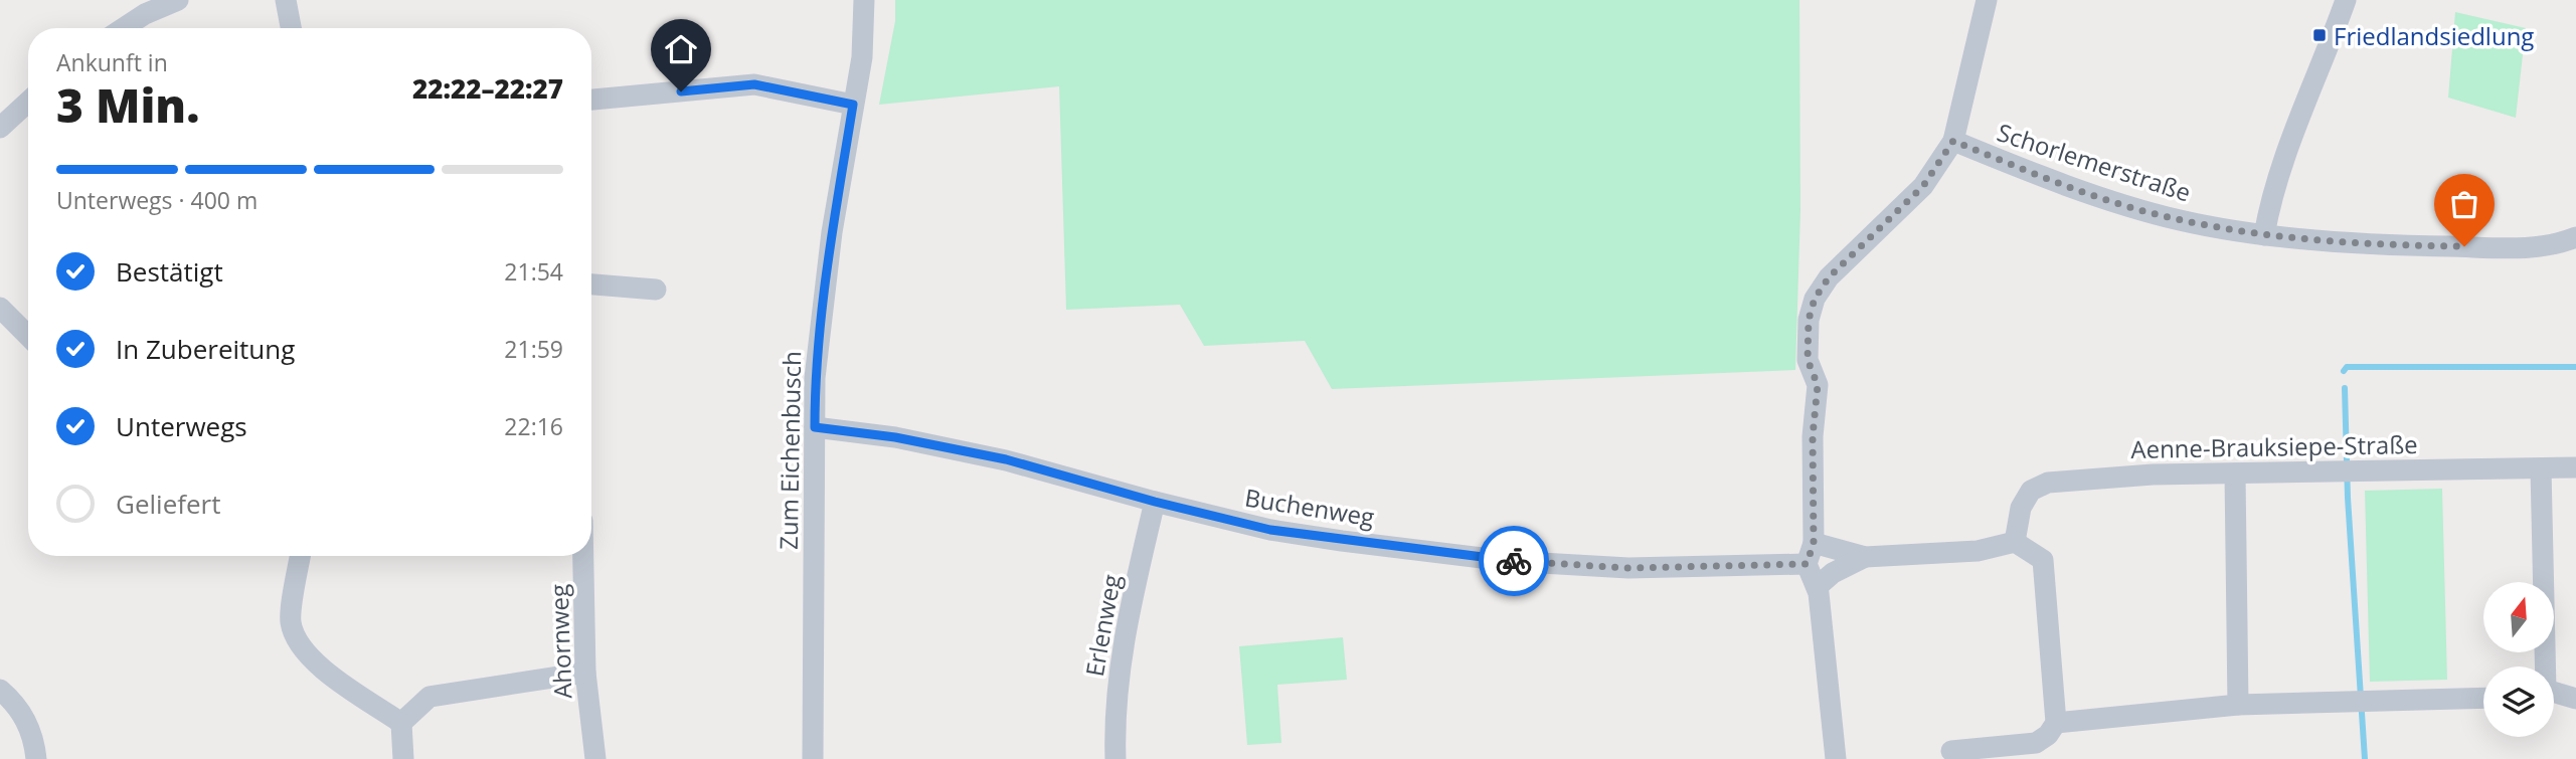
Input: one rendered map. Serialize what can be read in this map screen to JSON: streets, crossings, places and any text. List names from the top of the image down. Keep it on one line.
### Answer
{"streets":{"street":["Schorlemerstraße","Aenne-Brauksiepe-Straße","Zum Eichenbusch","Buchenweg","Erlenweg","Ahornweg"]},"crossings":[["Zum Eichenbusch","Buchenweg"],["Buchenweg","Erlenweg"]],"places":{"transit":["Friedlandsiedlung"]},"north":"top","page":{"heading":["3 Min.","Ankunft in","22:22–22:27"],"bar":"Unterwegs · 400 m","list":[["Bestätigt","21:54"],["In Zubereitung","21:59"],["Unterwegs","22:16"],"Geliefert"]}}
